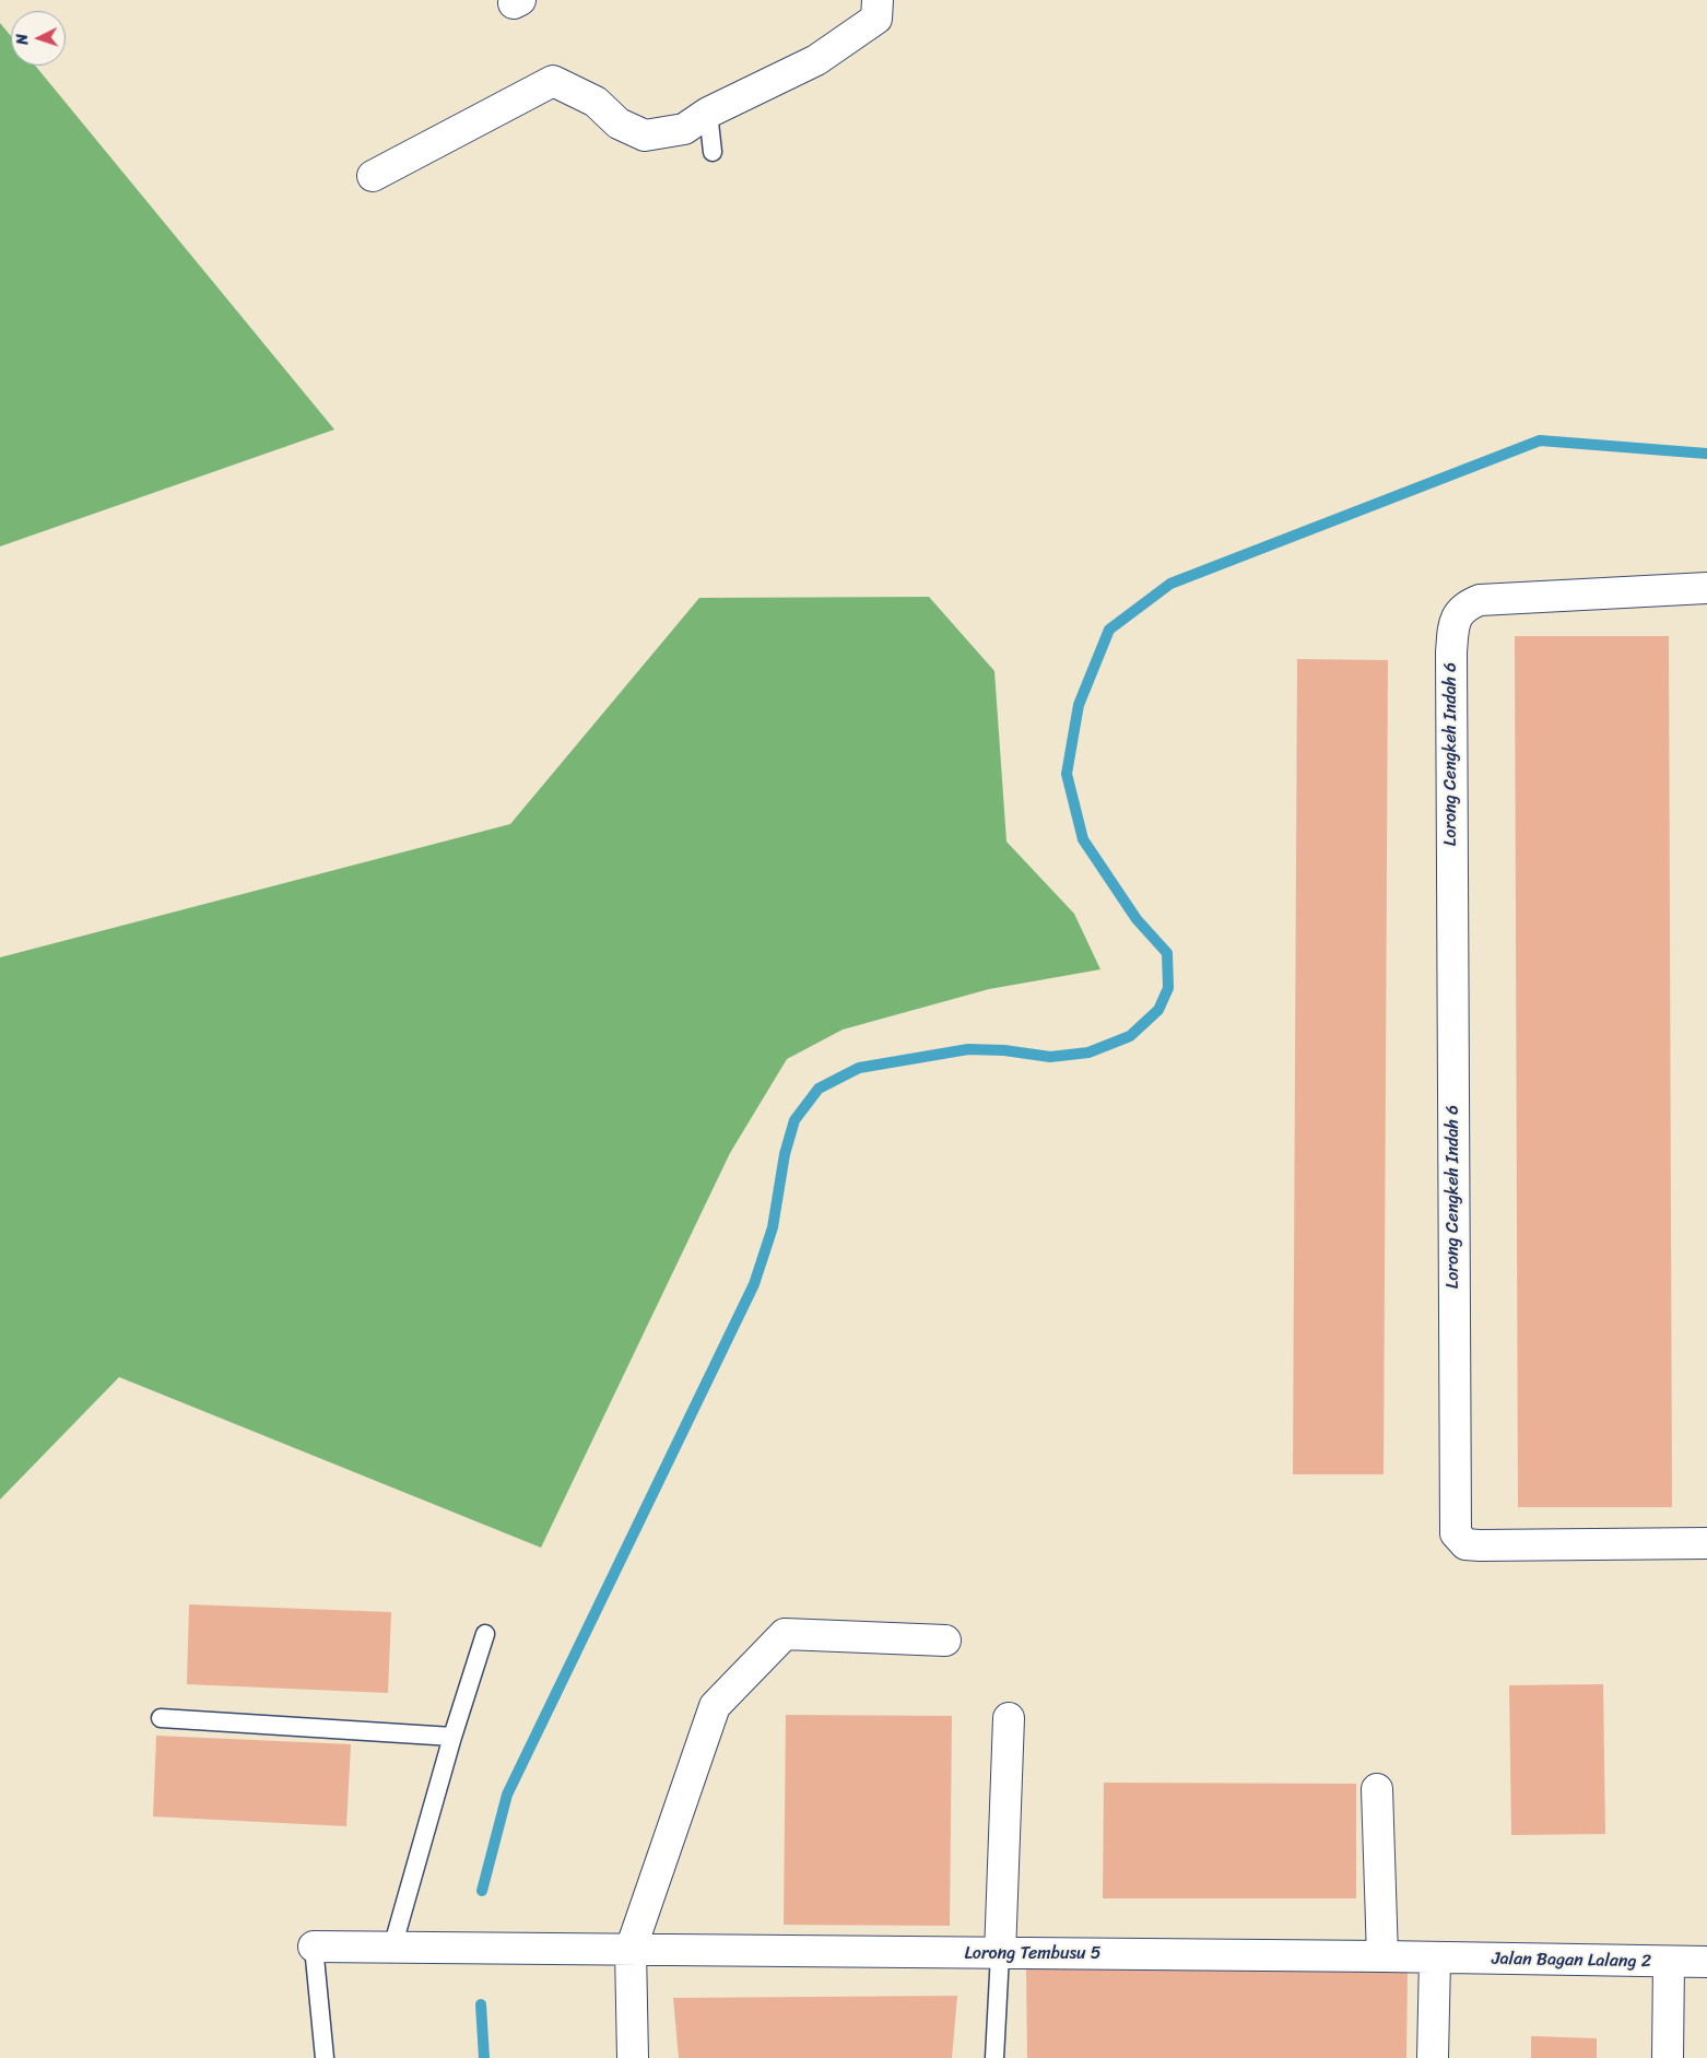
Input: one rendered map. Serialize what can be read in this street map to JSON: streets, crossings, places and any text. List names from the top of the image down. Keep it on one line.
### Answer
{"streets":{"street":["Lorong Cengkeh Indah 6","Lorong Tembusu 5","Jalan Bagan Lalang 2"]},"crossings":[["Lorong Tembusu 5","Jalan Bagan Lalang 2"]],"north":"left"}
